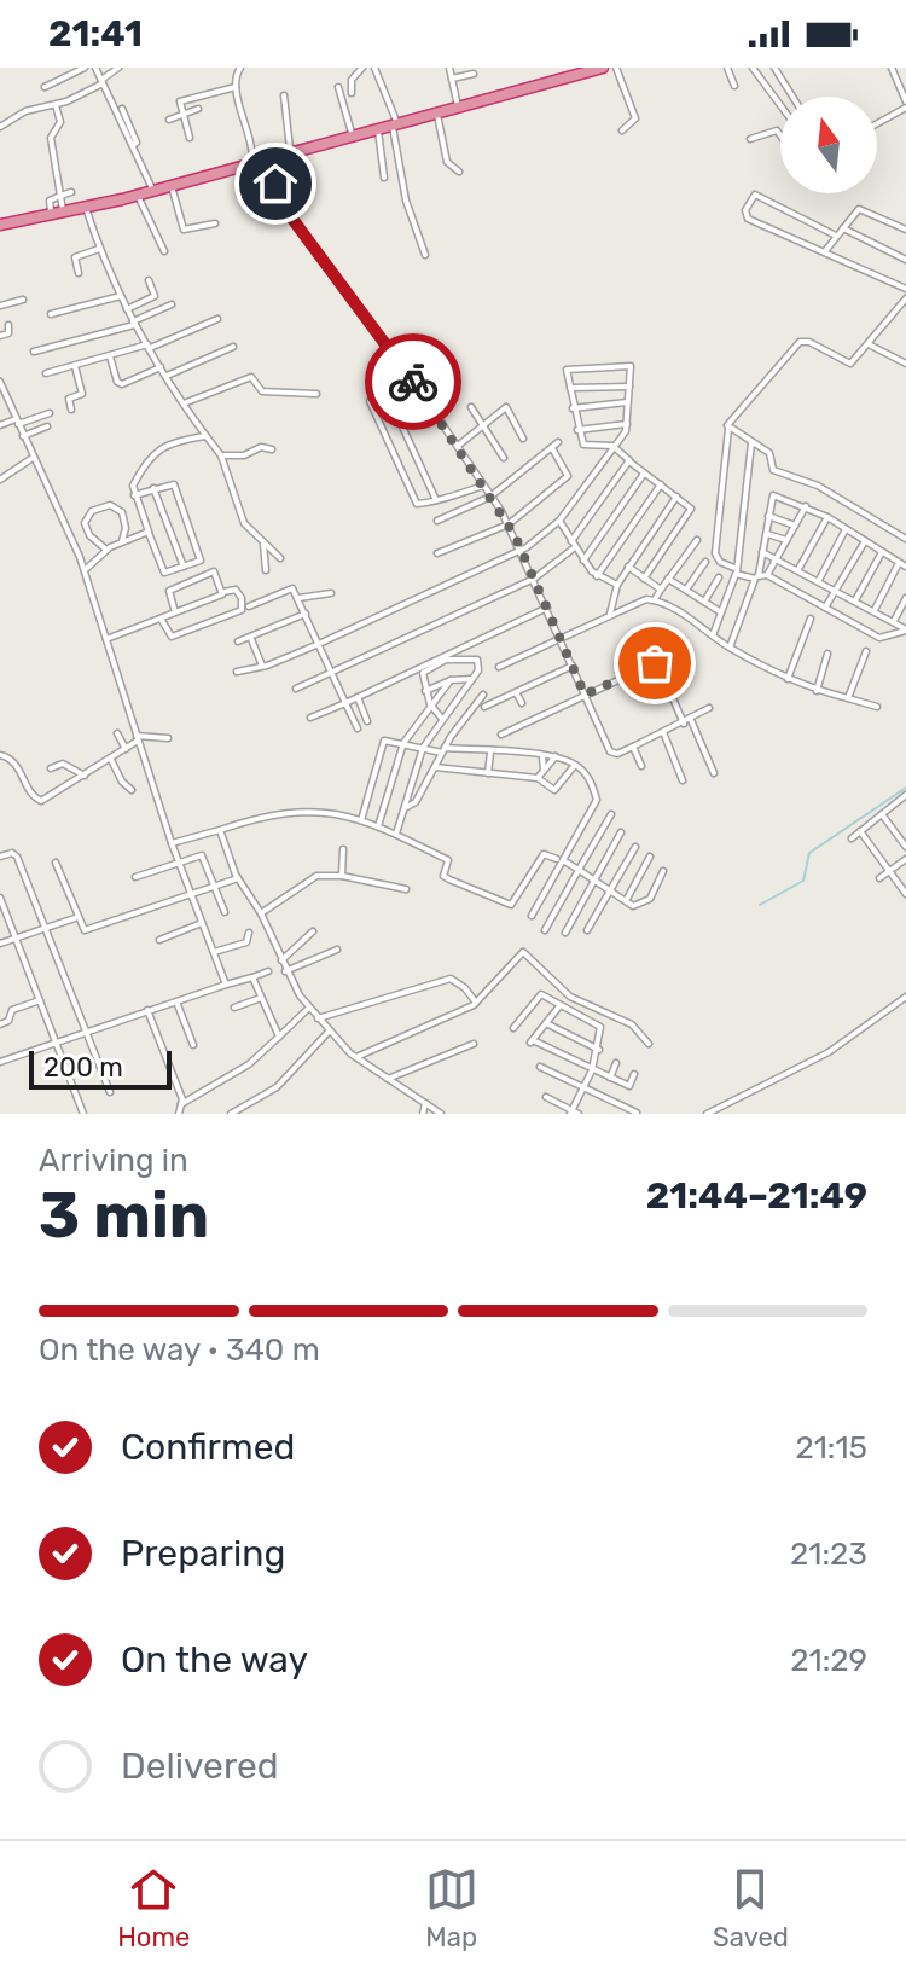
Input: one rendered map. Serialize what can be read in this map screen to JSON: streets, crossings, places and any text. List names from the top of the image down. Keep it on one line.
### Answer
{"scale_bar":"200 m","north":"top","page":{"status":"21:41","scale":"200 m","heading":["3 min","Arriving in","21:44–21:49"],"bar":"On the way · 340 m","list":[["Confirmed","21:15"],["Preparing","21:23"],["On the way","21:29"],"Delivered"],"tabs":["Home","Map","Saved"]}}
